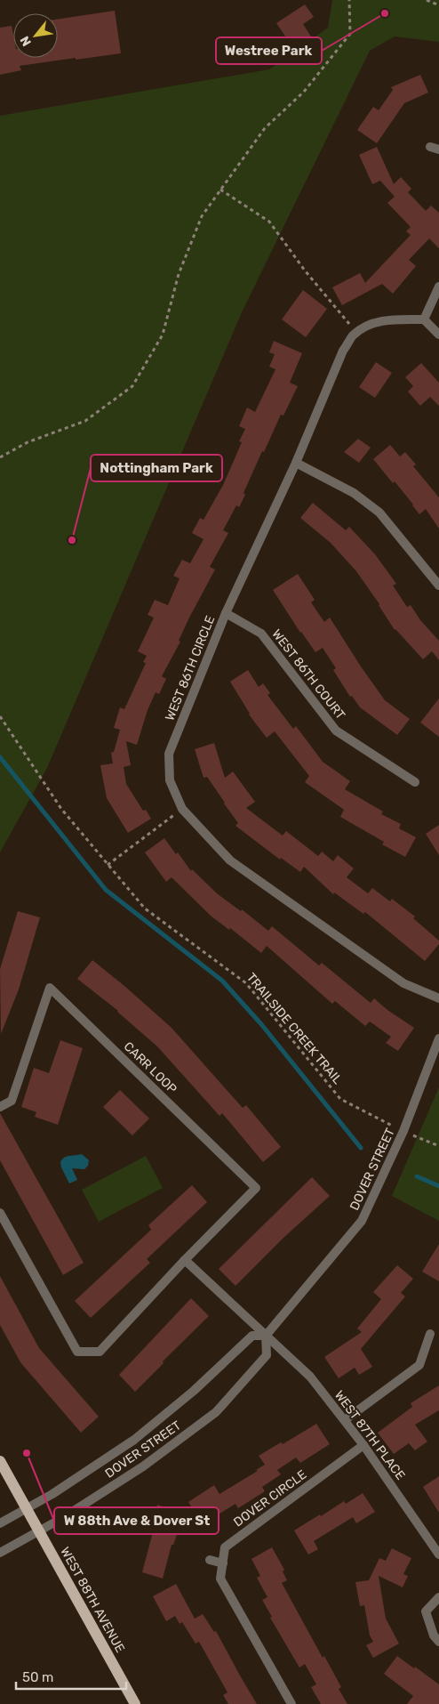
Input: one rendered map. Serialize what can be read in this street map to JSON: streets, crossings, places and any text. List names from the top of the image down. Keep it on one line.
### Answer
{"streets":{"main road":["WEST 88TH AVENUE"],"street":["WEST 86TH CIRCLE","WEST 86TH COURT","CARR LOOP","DOVER STREET","WEST 87TH PLACE","DOVER CIRCLE"],"path":["TRAILSIDE CREEK TRAIL"]},"crossings":[["WEST 86TH CIRCLE","WEST 86TH COURT"],["TRAILSIDE CREEK TRAIL","DOVER STREET"],["DOVER STREET","WEST 87TH PLACE"],["DOVER STREET","WEST 88TH AVENUE"],["WEST 87TH PLACE","DOVER CIRCLE"]],"places":["Westree Park","Nottingham Park","W 88th Ave & Dover St"],"scale_bar":"50 m","north":"bottom left"}
